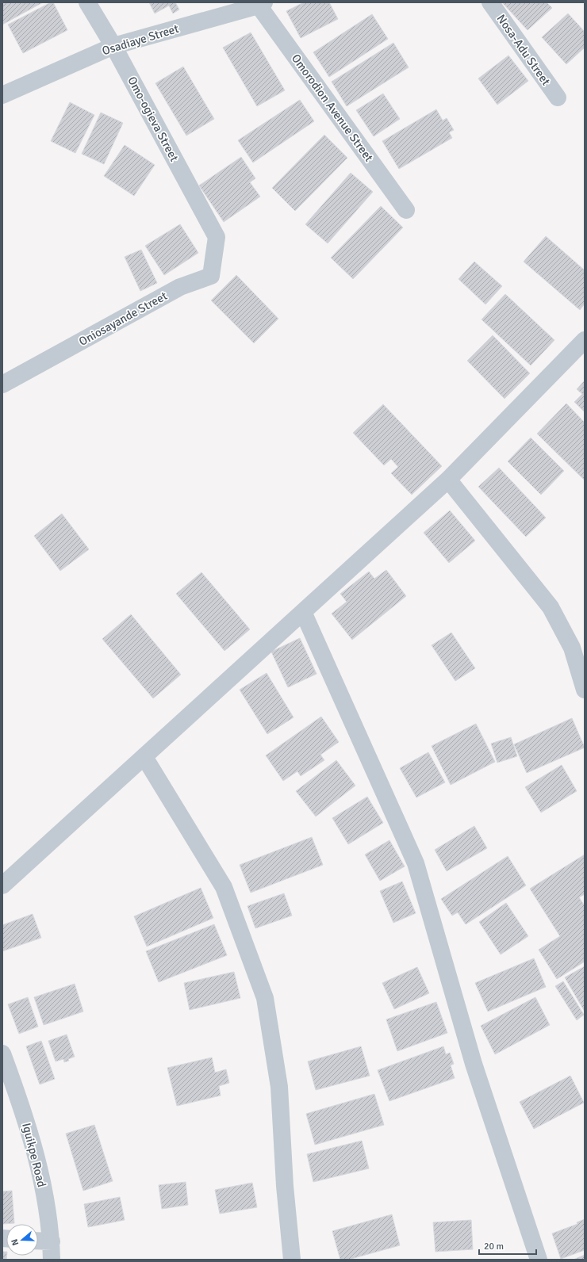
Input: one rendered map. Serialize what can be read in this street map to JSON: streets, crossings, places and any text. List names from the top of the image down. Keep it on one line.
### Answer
{"streets":{"street":["Osadiaye Street","Nosa-Adu Street","Omorodion Avenue Street","Omo-ogieva Street","Oniosayande Street","Iguikpe Road"]},"crossings":[["Osadiaye Street","Omorodion Avenue Street"],["Osadiaye Street","Omo-ogieva Street"],["Omo-ogieva Street","Oniosayande Street"]],"scale_bar":"20 m","north":"left"}
